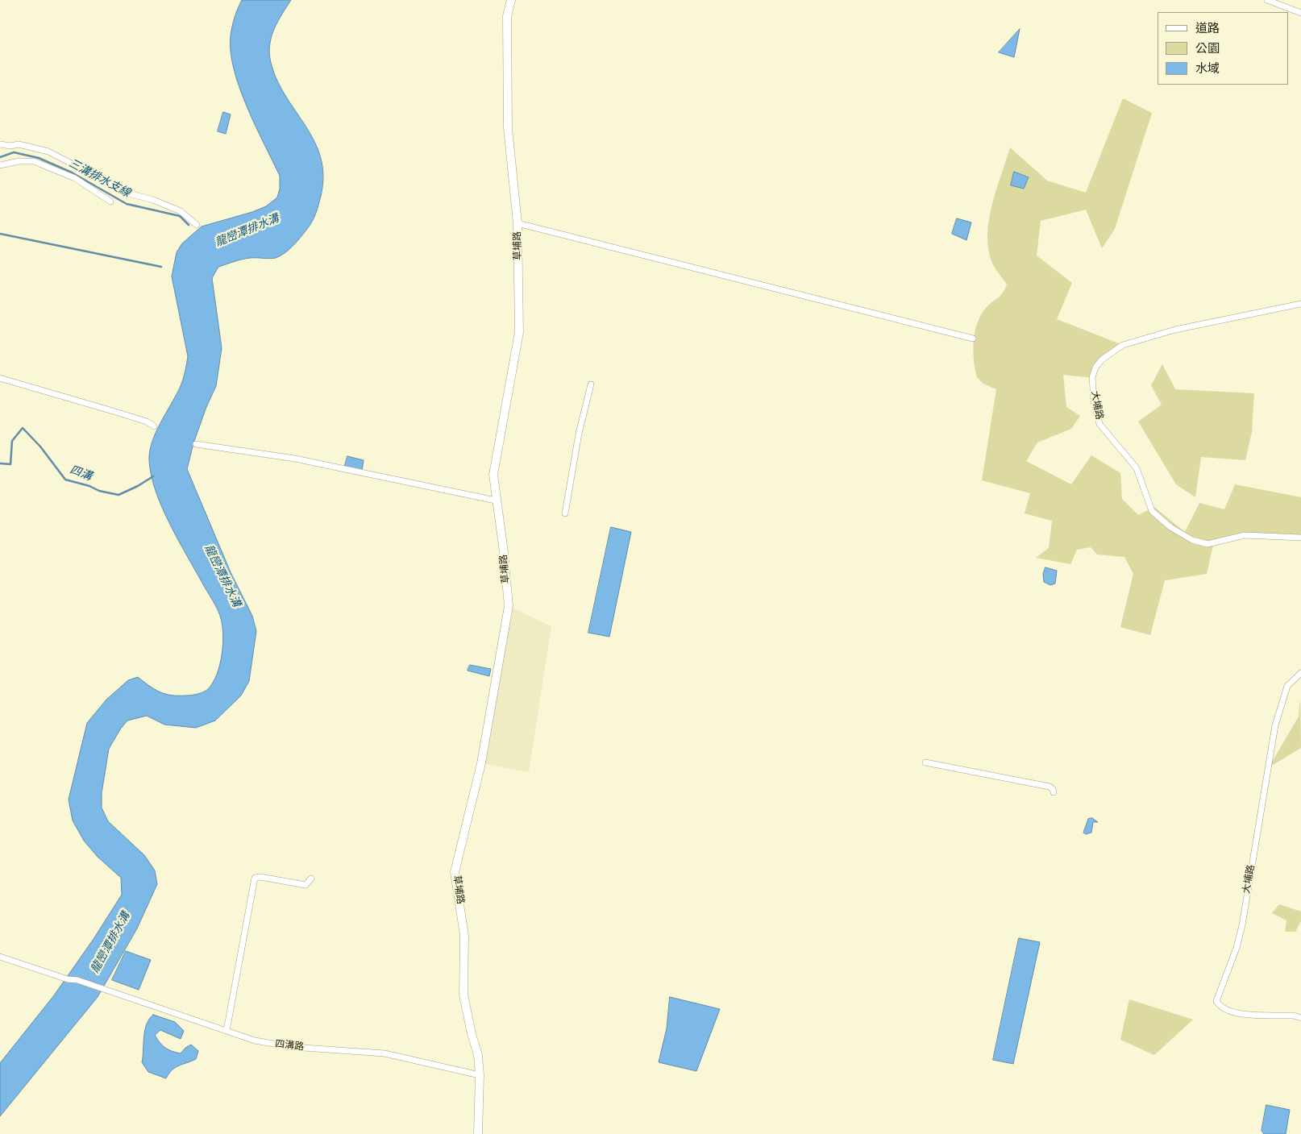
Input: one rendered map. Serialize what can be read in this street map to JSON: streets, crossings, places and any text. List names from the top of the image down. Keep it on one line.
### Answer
{"streets":{"street":["草埔路","大埔路","四溝路"]},"crossings":[["草埔路","四溝路"]],"water":["三溝排水支線","龍巒潭排水溝","四溝"],"legend":["道路","公園","水域"]}
